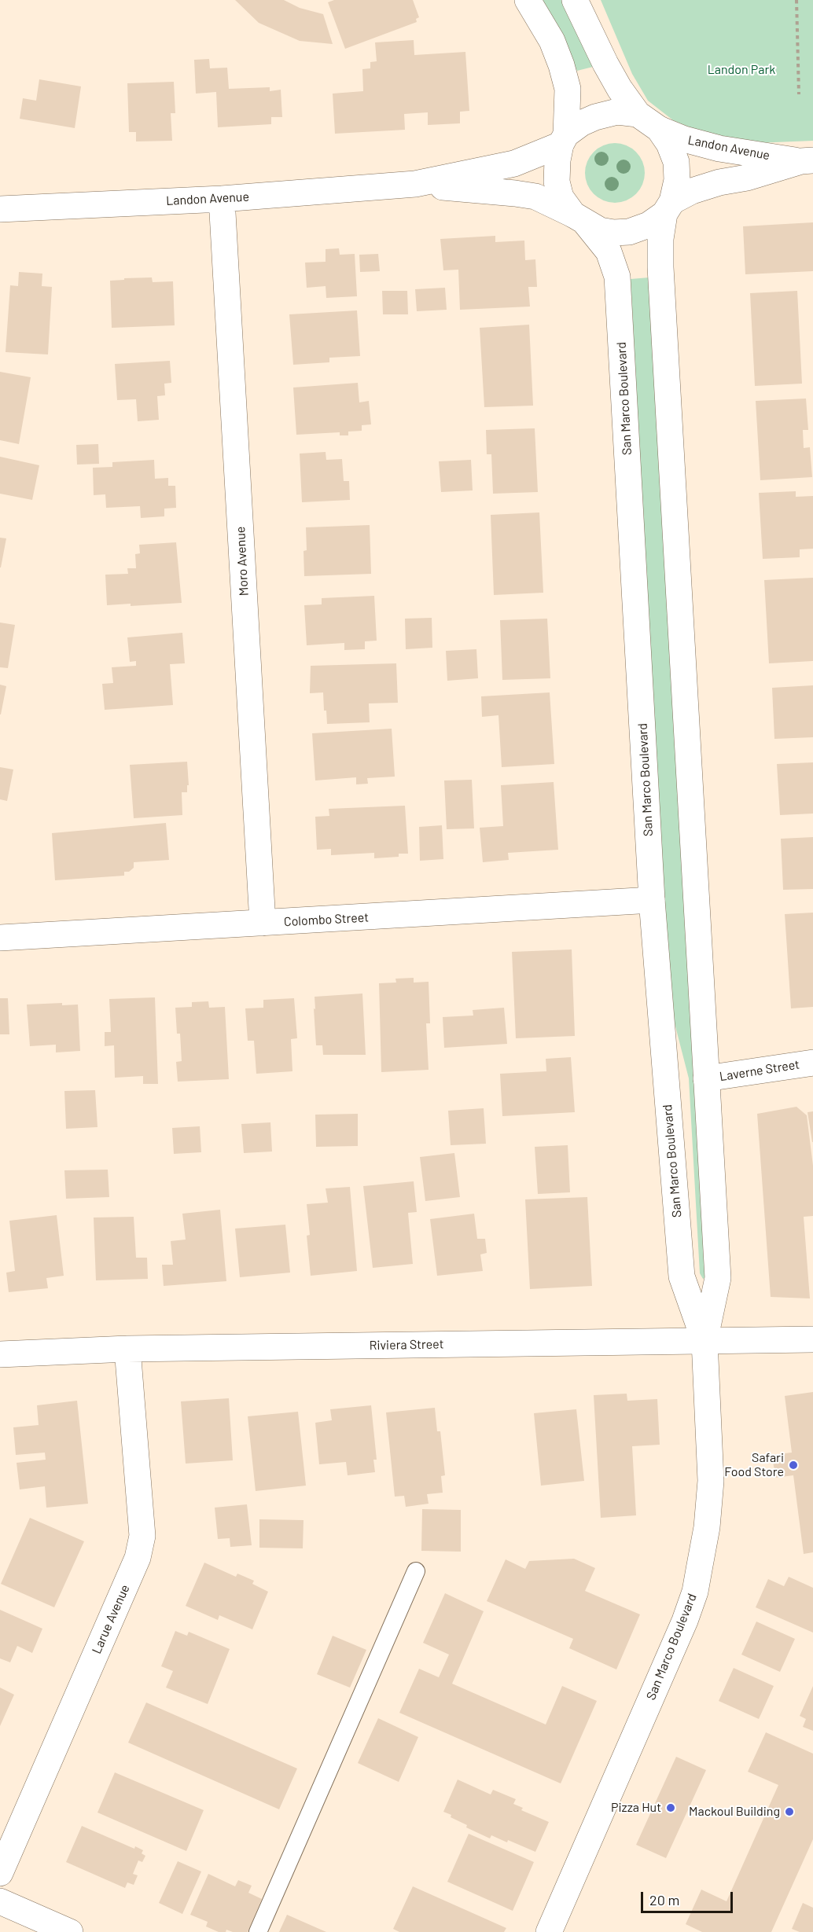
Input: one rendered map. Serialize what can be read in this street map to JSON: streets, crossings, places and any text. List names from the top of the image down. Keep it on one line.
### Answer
{"streets":{"street":["Landon Avenue","San Marco Boulevard","Moro Avenue","Colombo Street","Laverne Street","Riviera Street","Larue Avenue"]},"crossings":[["Landon Avenue","San Marco Boulevard"],["Landon Avenue","Moro Avenue"],["San Marco Boulevard","Colombo Street"],["San Marco Boulevard","Laverne Street"],["San Marco Boulevard","Riviera Street"],["Moro Avenue","Colombo Street"],["Riviera Street","Larue Avenue"]],"parks":["Landon Park"],"places":["Safari Food Store","Pizza Hut","Mackoul Building"],"scale_bar":"20 m"}
